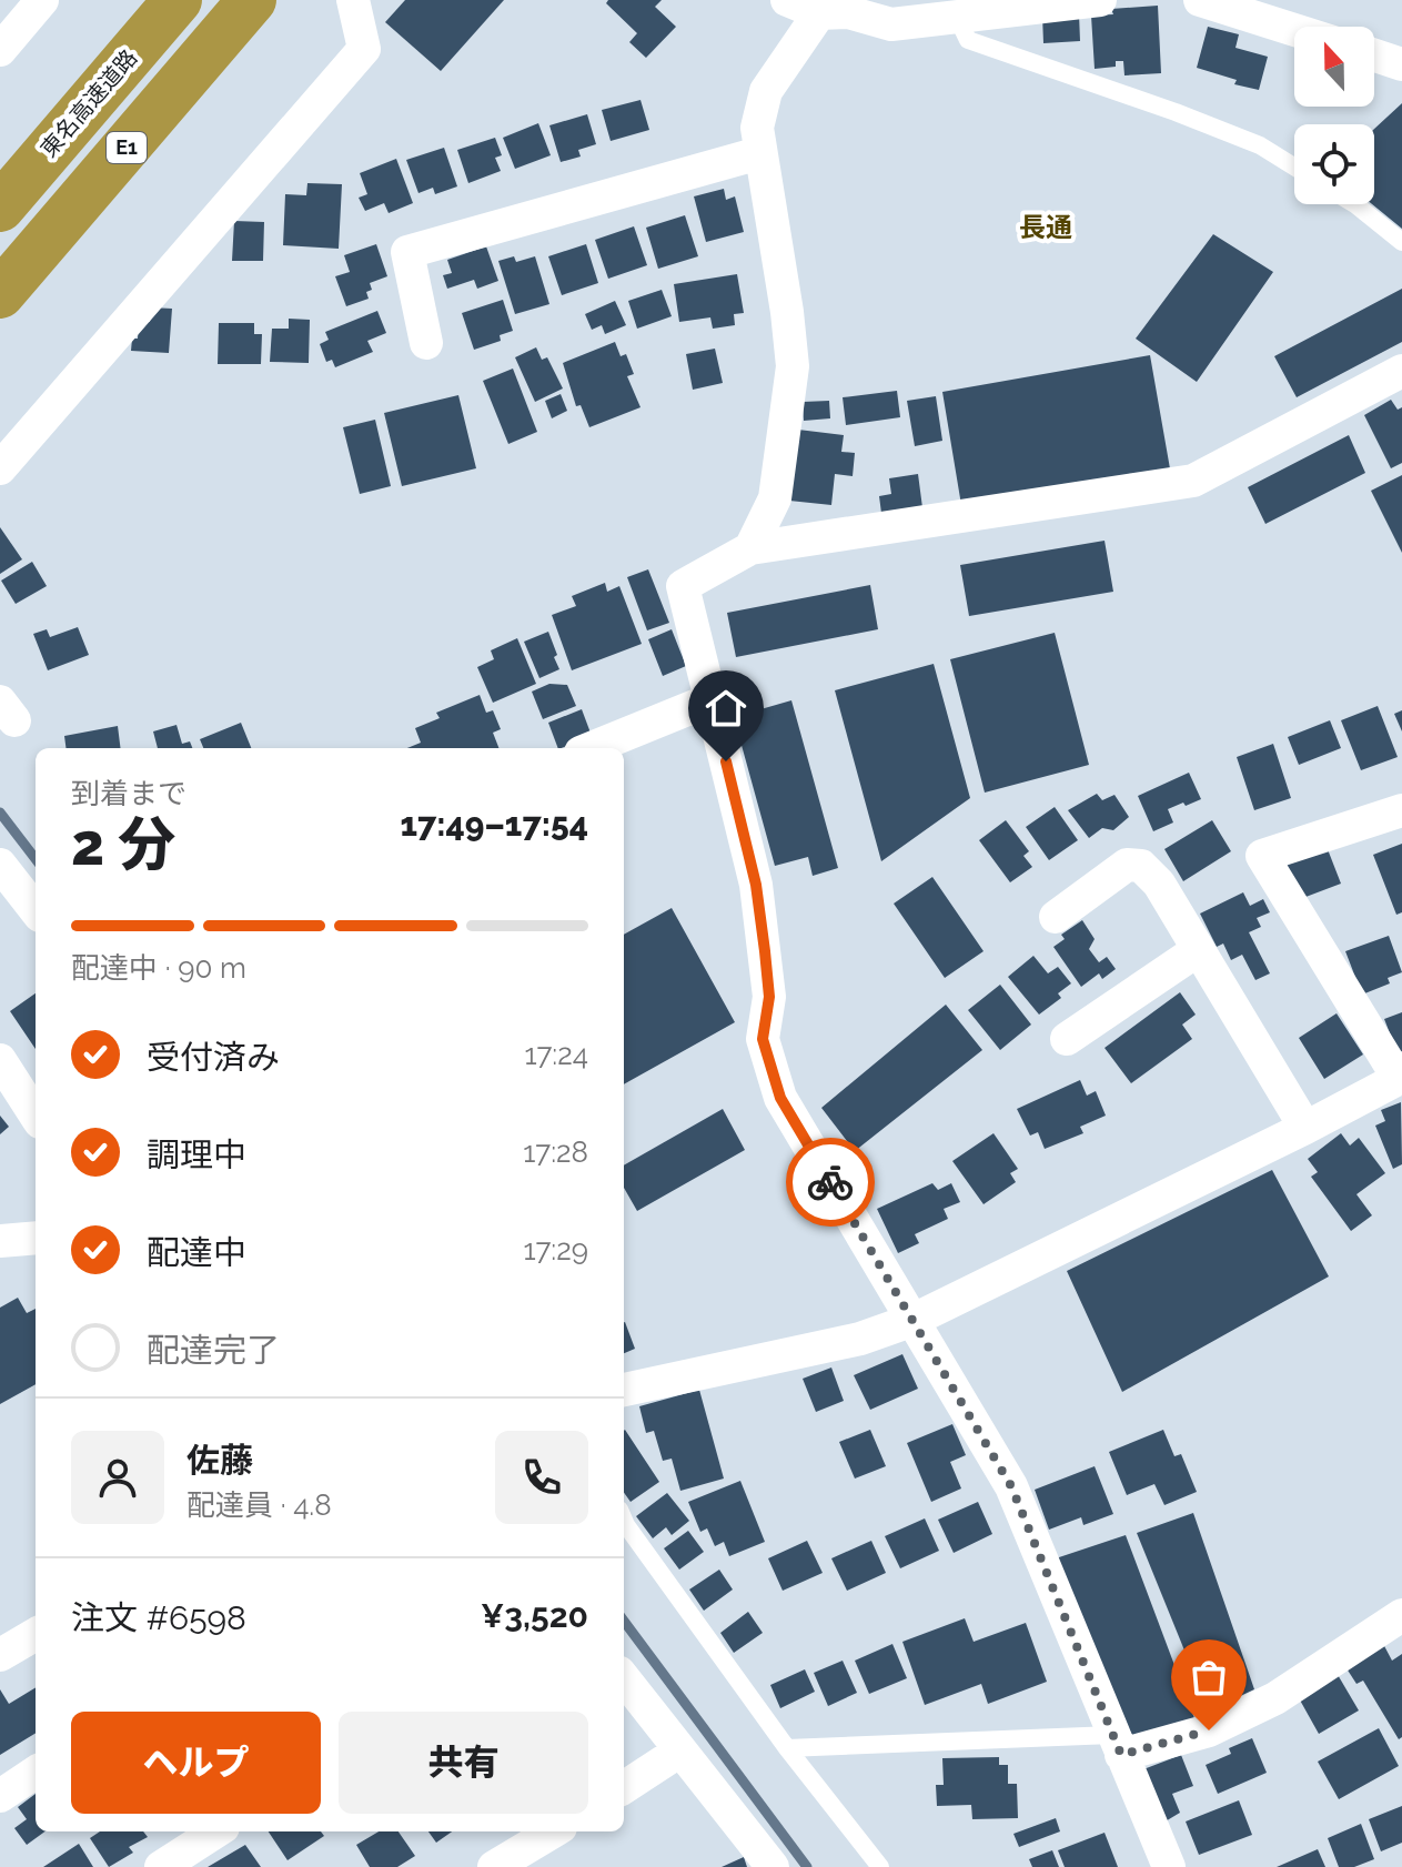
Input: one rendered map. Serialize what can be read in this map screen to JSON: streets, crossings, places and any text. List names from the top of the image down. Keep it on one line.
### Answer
{"streets":{"highway":["東名高速道路","E1"]},"districts":["長通"],"north":"top","page":{"heading":["2 分","到着まで","17:49–17:54"],"panel":["佐藤","配達員 · 4.8","注文 #6598","¥3,520"],"bar":"配達中 · 90 m","list":[["受付済み","17:24"],["調理中","17:28"],["配達中","17:29"],"配達完了"],"buttons":["ヘルプ","共有"]}}
